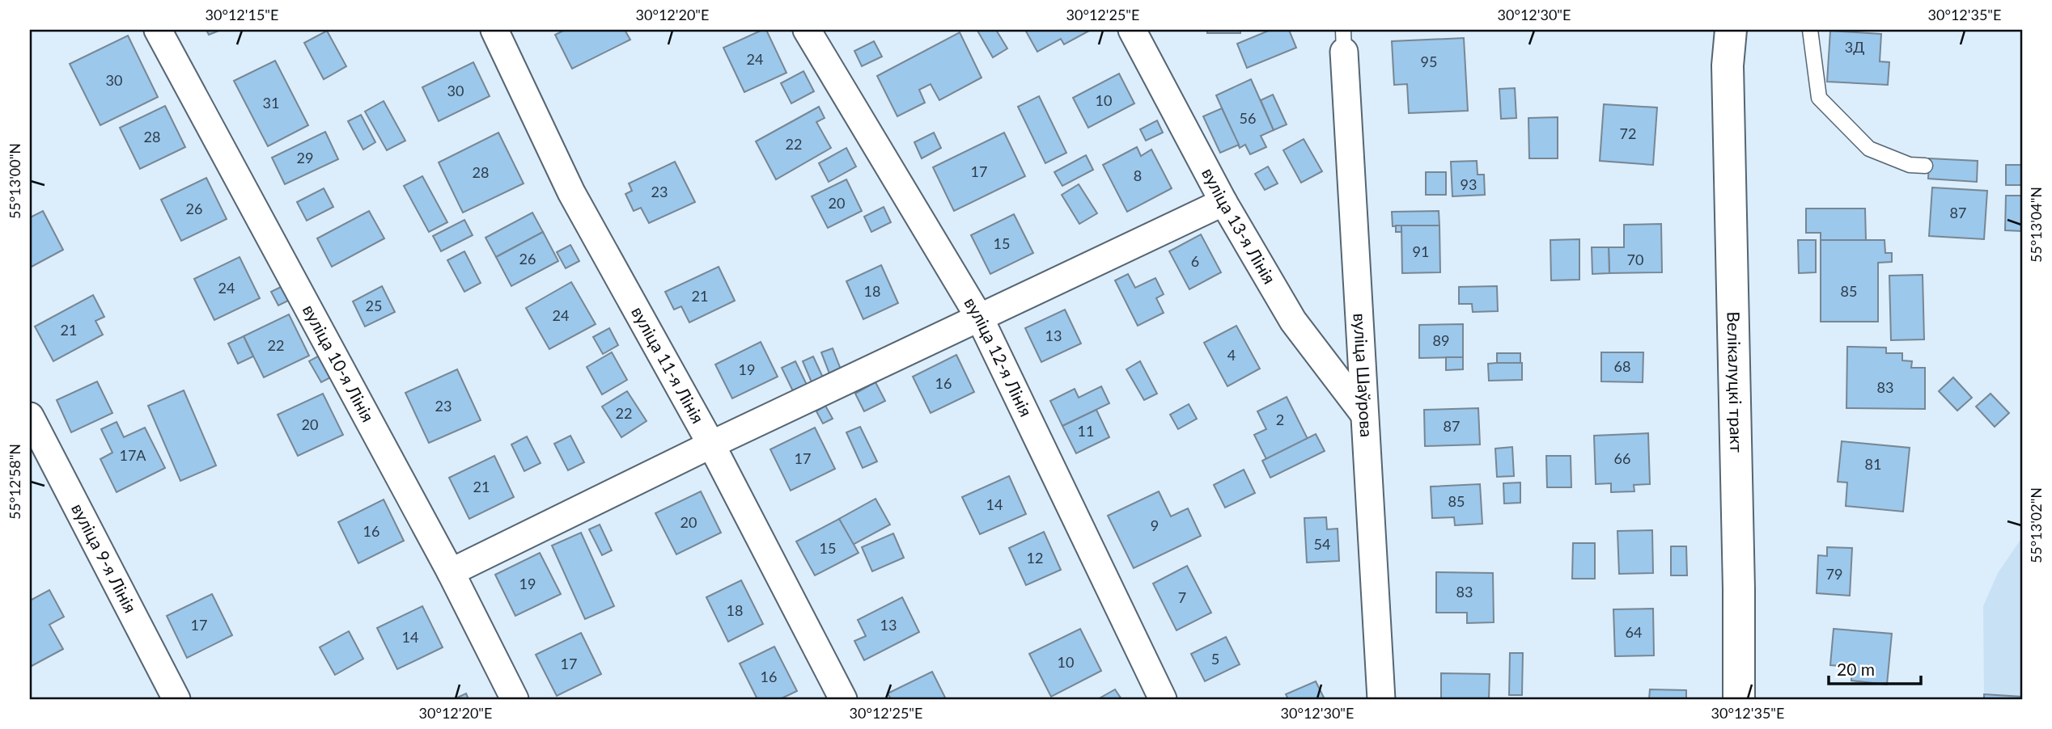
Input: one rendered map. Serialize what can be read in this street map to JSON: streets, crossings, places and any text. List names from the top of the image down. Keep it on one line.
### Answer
{"streets":{"street":["вуліца 13-я Лінія","вуліца 12-я Лінія","вуліца 10-я Лінія","вуліца 11-я Лінія","вуліца Шаўрова","Велікалуцкі тракт","вуліца 9-я Лінія"]},"crossings":[["вуліца 13-я Лінія","вуліца Шаўрова"]],"house_numbers":["3Д","24","95","30","30","10","31","56","72","28","22","29","17","28","8","93","23","20","26","87","15","91","26","70","6","24","18","85","21","25","24","21","13","89","22","4","68","19","16","83","23","22","2","20","87","11","17А","17","66","81","21","85","14","20","9","16","54","15","12","79","19","83","7","18","17","13","64","14","5","10","17","16"],"scale_bar":"20 m","coordinates":["30°12'15\"E","30°12'20\"E","30°12'25\"E","30°12'30\"E","30°12'35\"E","55°13'00\"N","55°13'04\"N","55°12'58\"N","55°13'02\"N"]}
